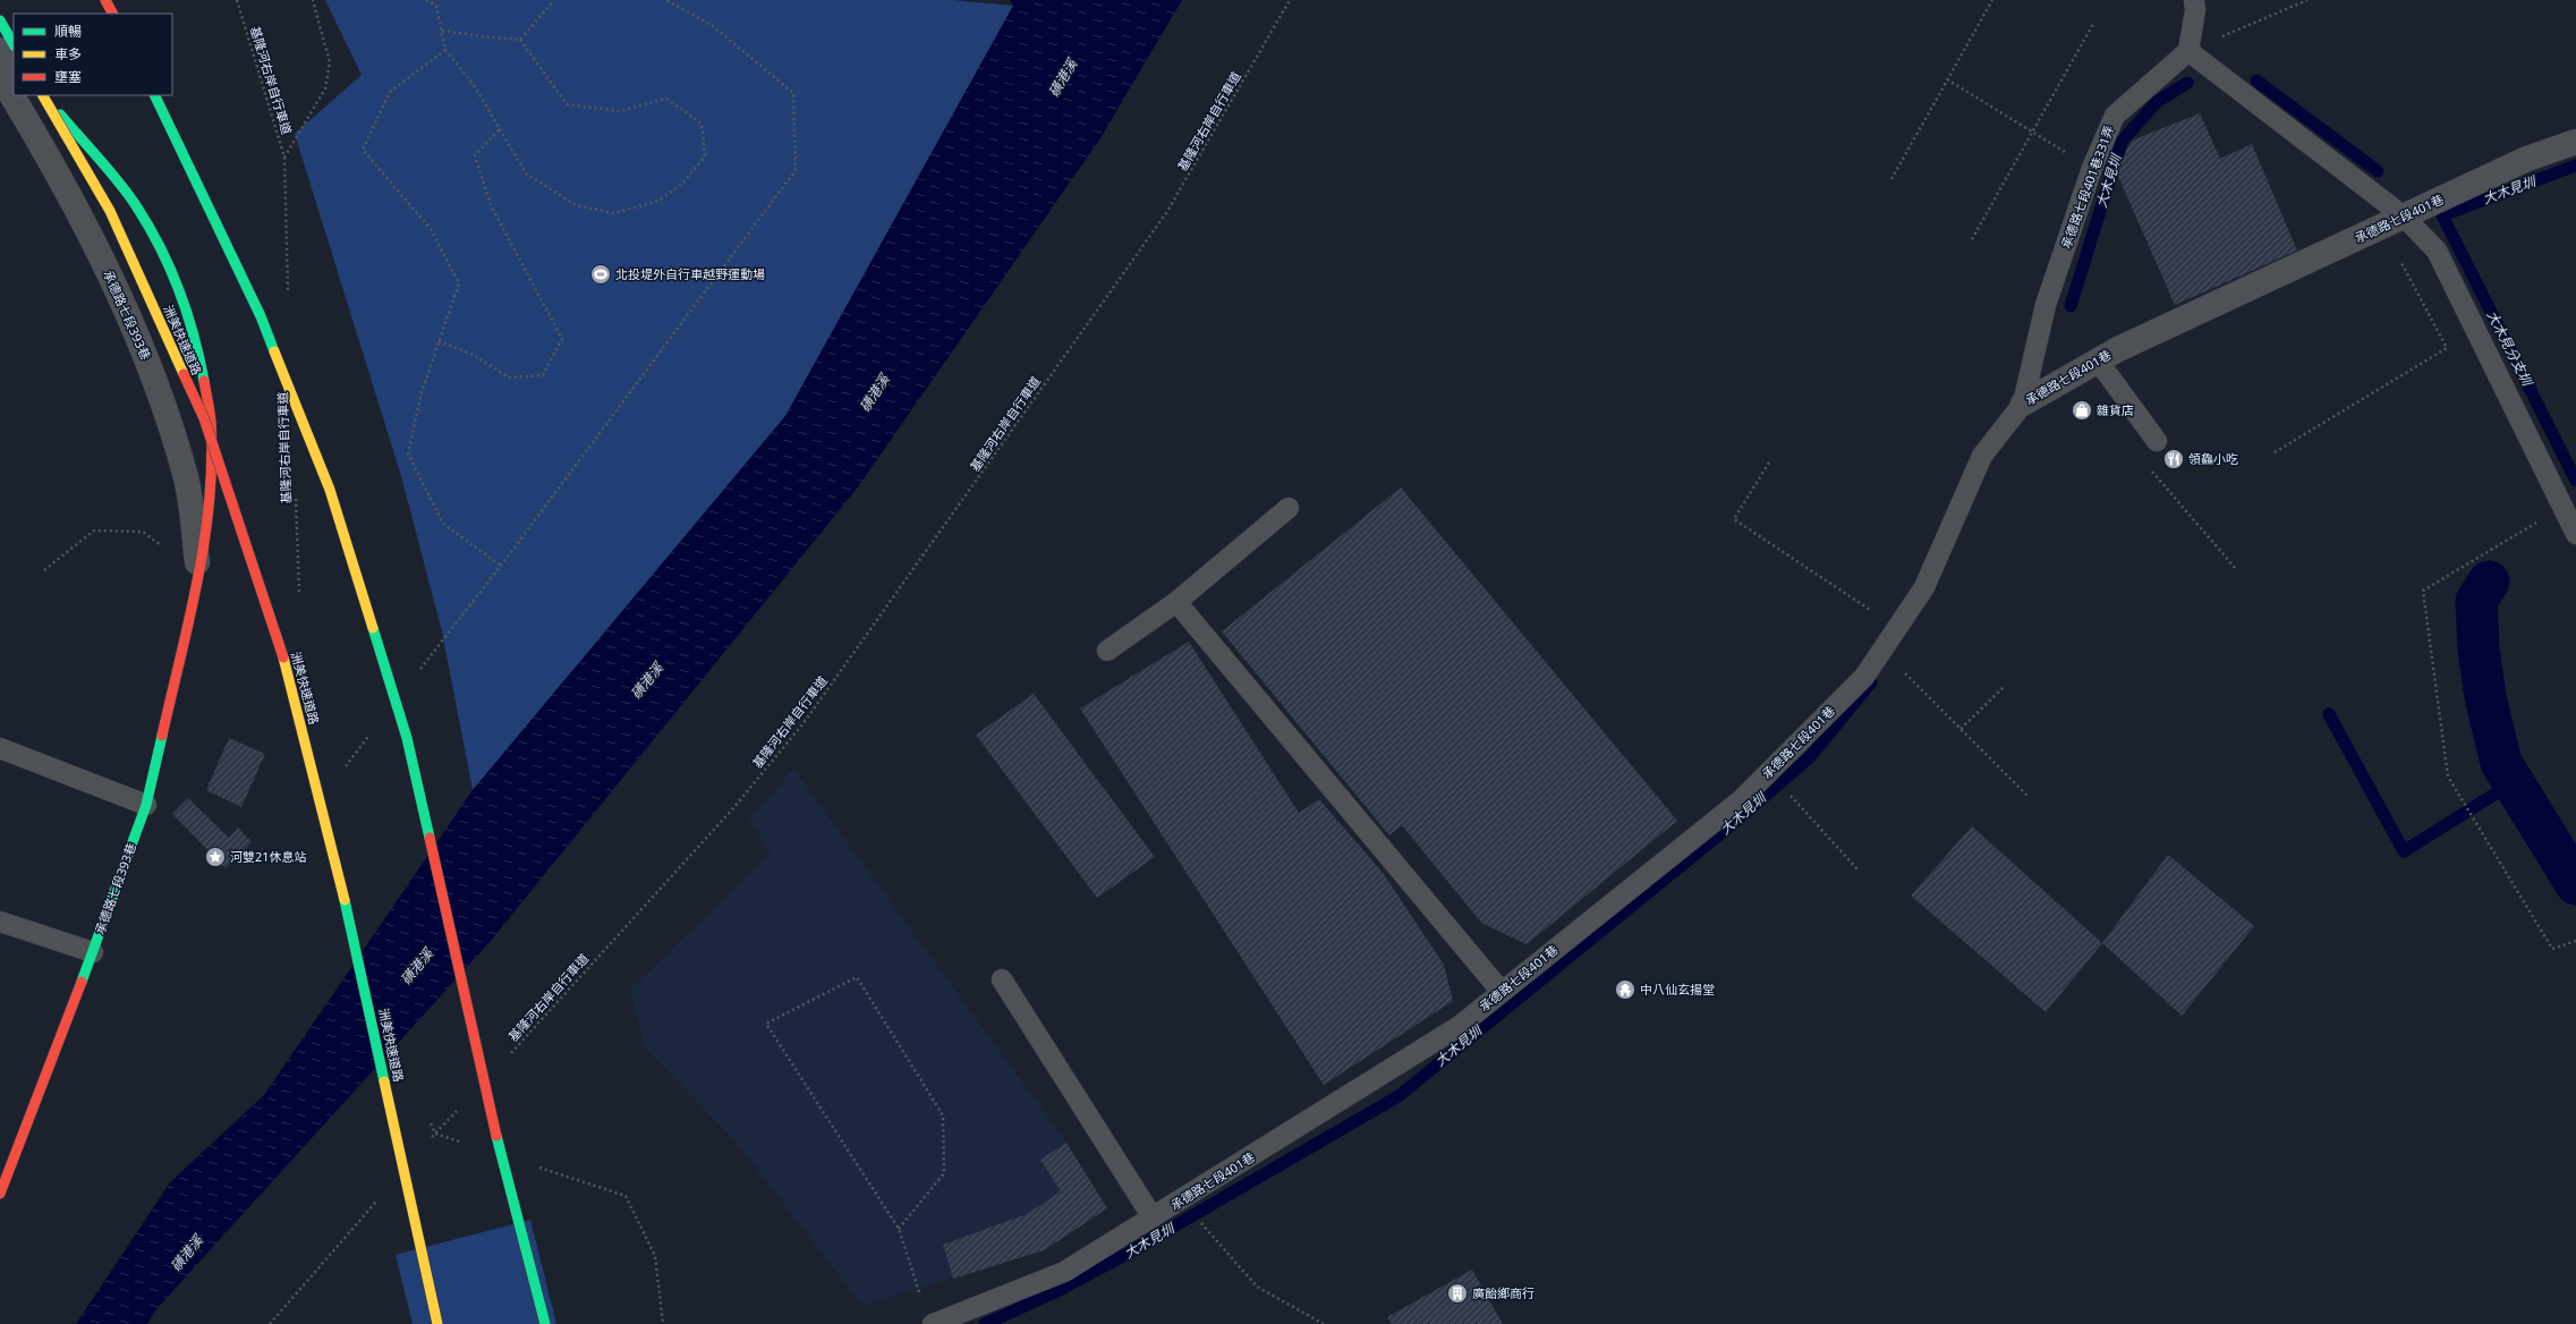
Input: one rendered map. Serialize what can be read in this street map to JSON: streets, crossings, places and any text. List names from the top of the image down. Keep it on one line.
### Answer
{"streets":{"main road":["承德路七段393巷","洲美快速道路"],"street":["承德路七段401巷"],"lane":["承德路七段401巷331弄"],"path":["基隆河右岸自行車道"]},"crossings":[["承德路七段401巷331弄","承德路七段401巷"]],"water":["磺港溪","大木見圳","大木見分支圳"],"places":{"sports":["北投堤外自行車越野運動場"],"shop":["雜貨店"],"restaurant":["領鱻小吃"],"place":["河雙21休息站"],"temple":["中八仙玄揚堂"],"building":["廣飴鄉商行"]},"legend":["順暢","車多","壅塞"]}
